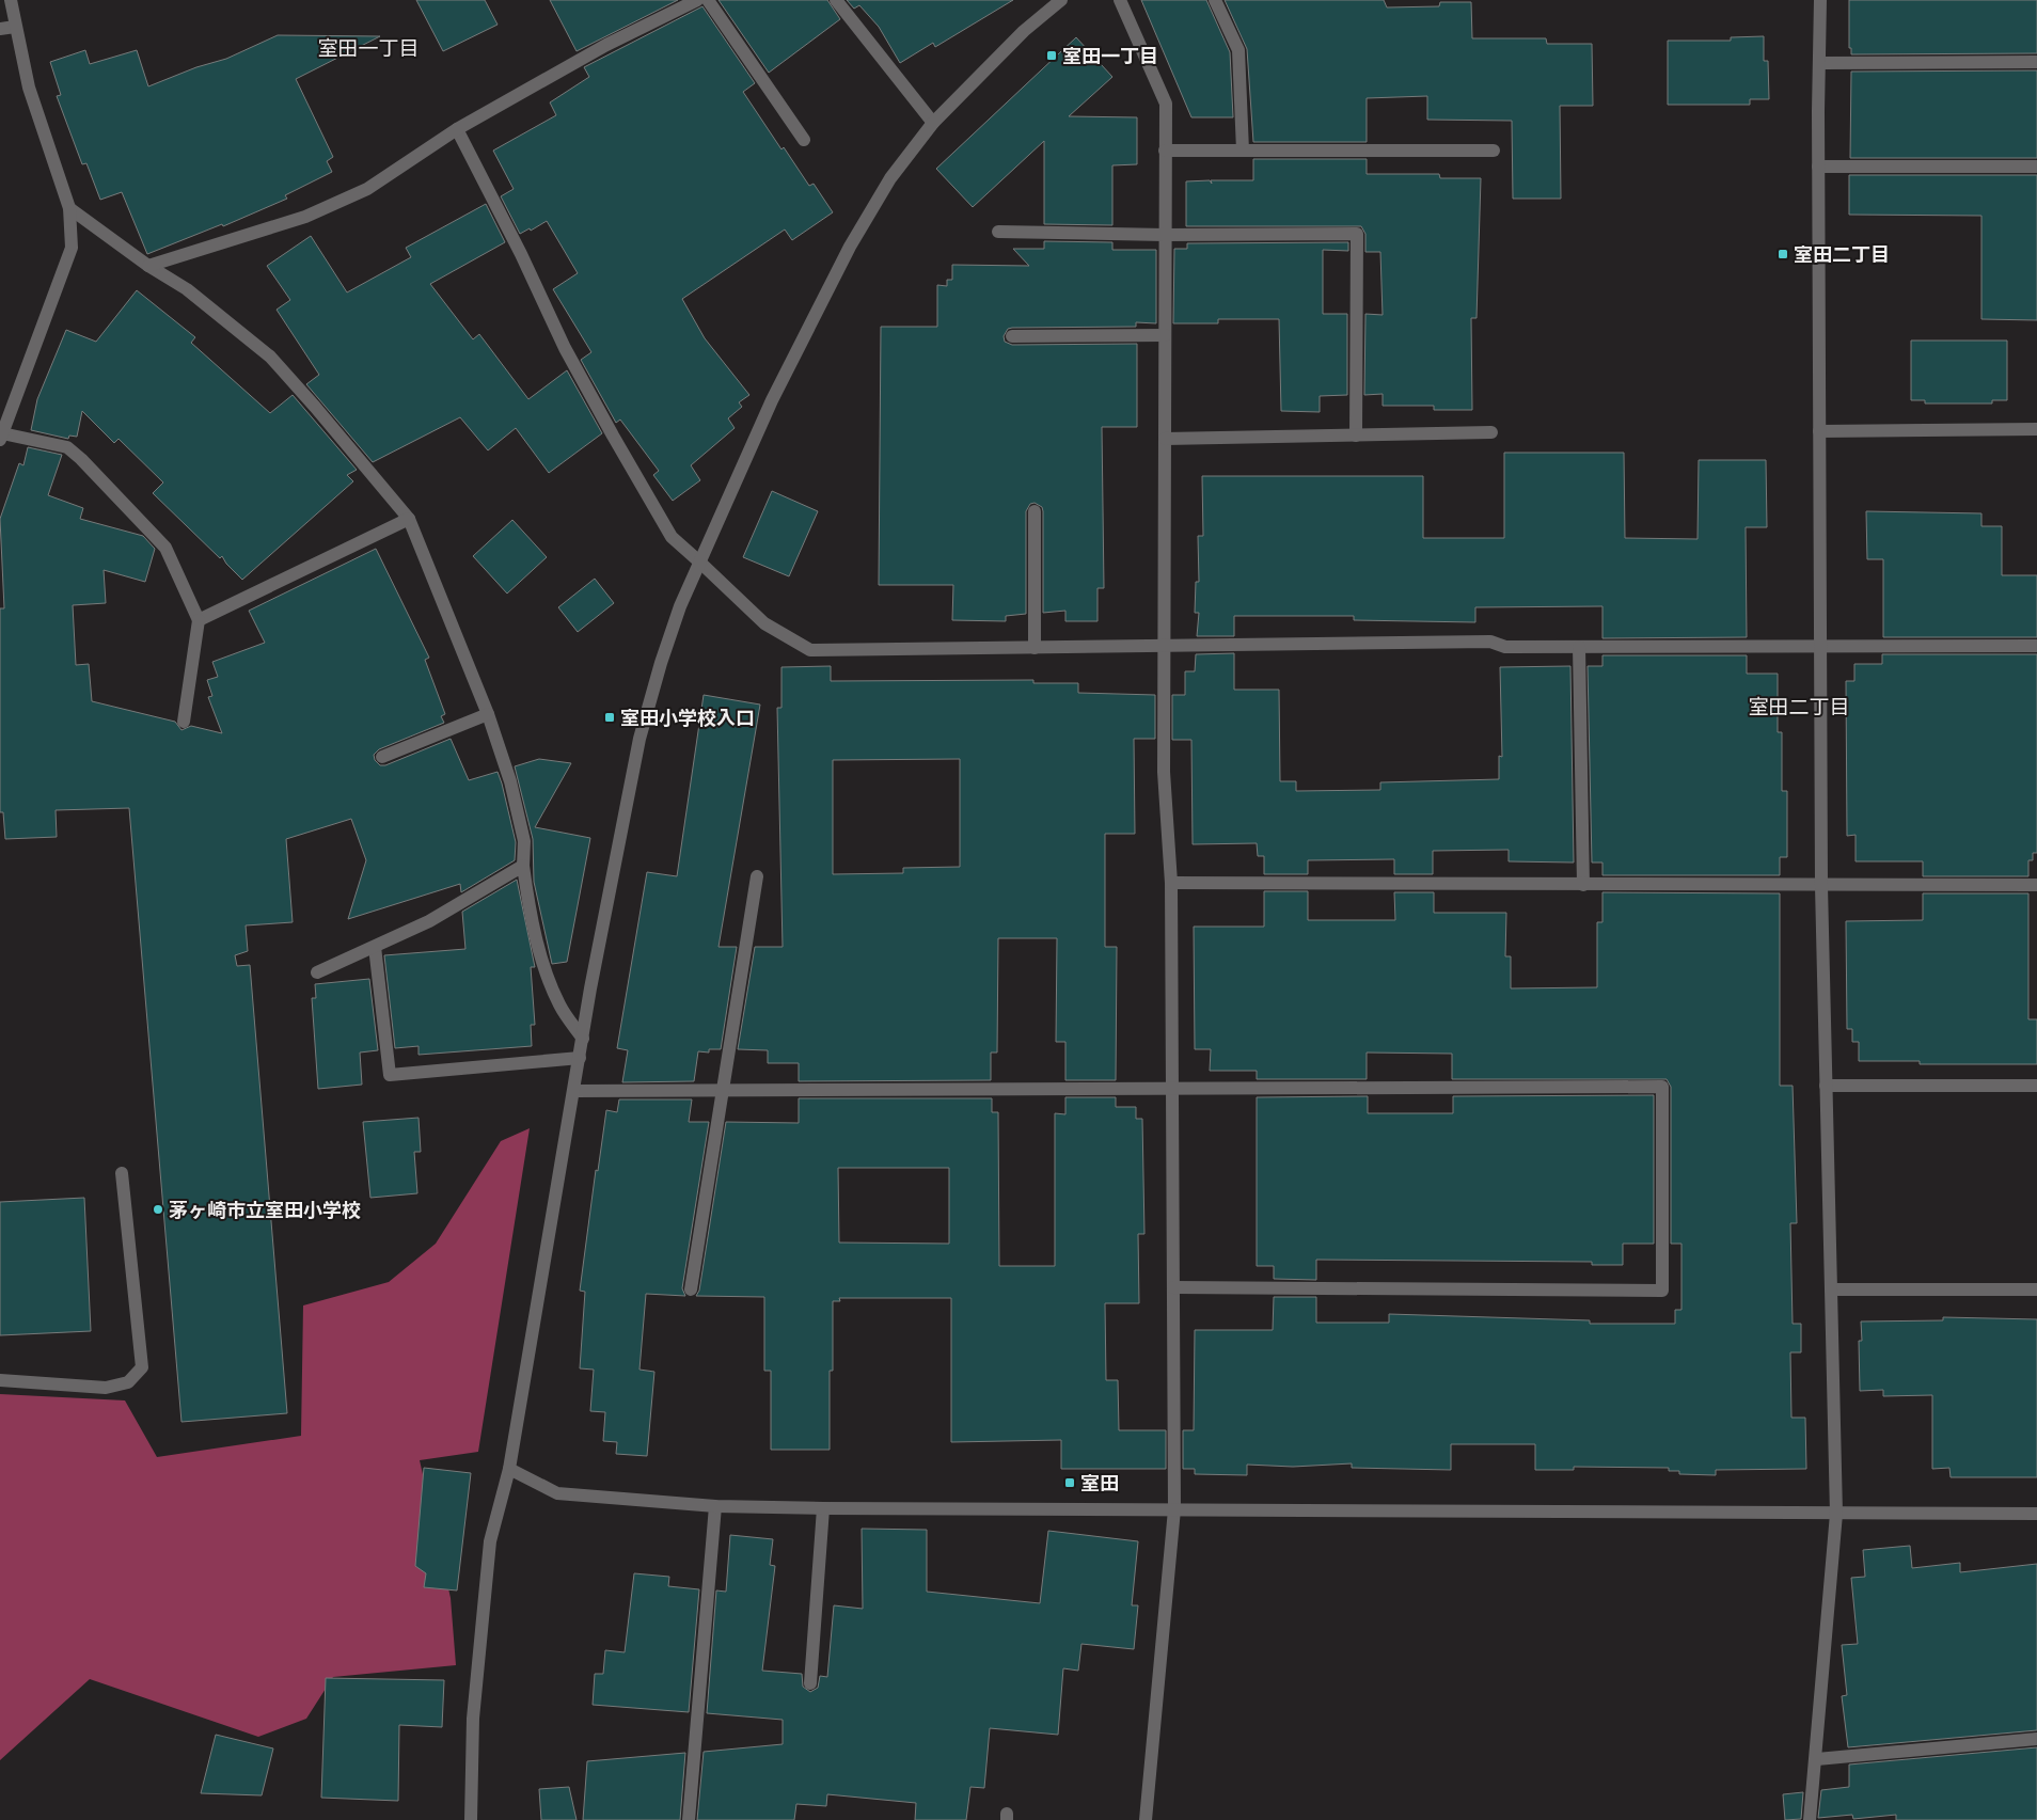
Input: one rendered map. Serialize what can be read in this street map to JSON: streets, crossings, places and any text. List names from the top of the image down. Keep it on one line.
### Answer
{"districts":["室田一丁目","室田二丁目"],"places":{"transit":["室田一丁目","室田二丁目","室田小学校入口","室田"],"other":["茅ヶ崎市立室田小学校"]}}
